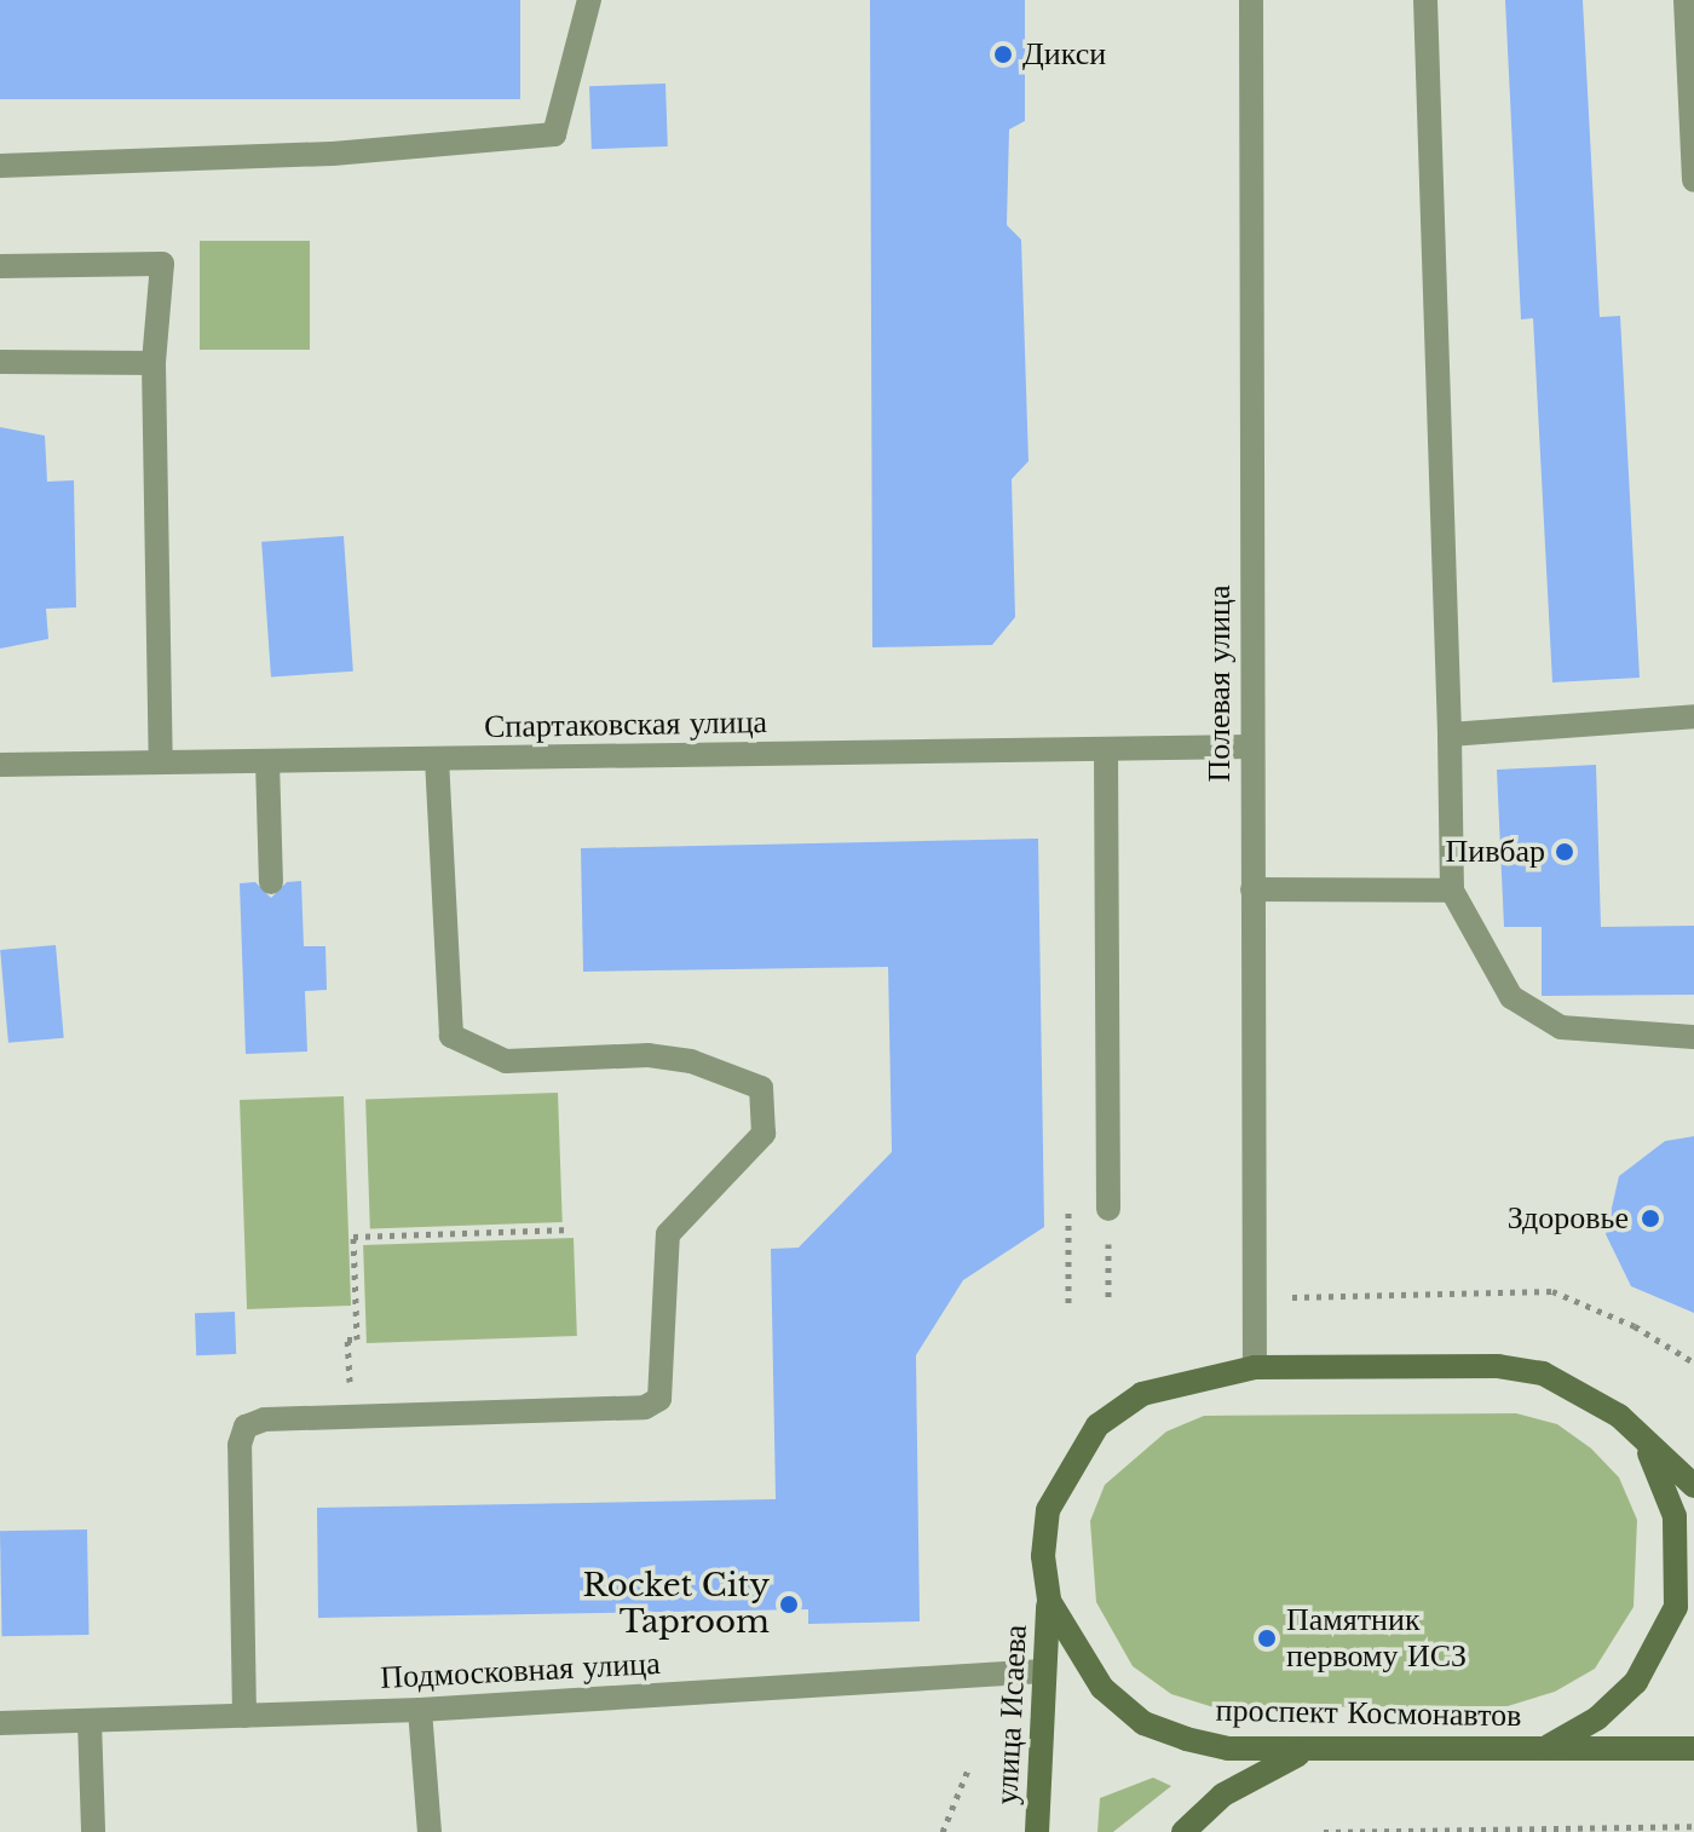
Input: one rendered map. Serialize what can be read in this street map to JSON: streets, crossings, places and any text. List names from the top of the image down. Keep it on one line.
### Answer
{"streets":{"main road":["проспект Космонавтов","улица Исаева"],"street":["Полевая улица","Спартаковская улица","Подмосковная улица"]},"crossings":[["Полевая улица","Спартаковская улица"],["Полевая улица","проспект Космонавтов"],["Подмосковная улица","улица Исаева"],["проспект Космонавтов","улица Исаева"]],"places":["Дикси","Пивбар","Здоровье","Rocket City Taproom","Памятник первому ИСЗ"]}
